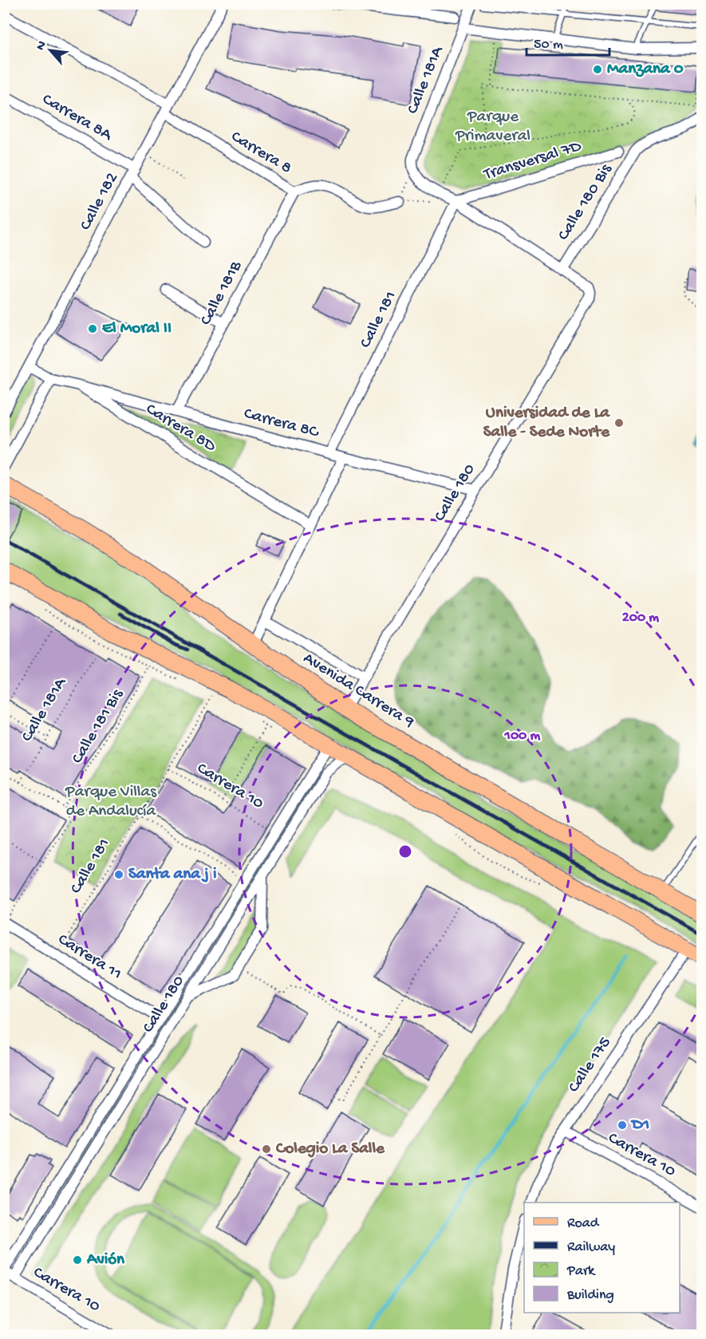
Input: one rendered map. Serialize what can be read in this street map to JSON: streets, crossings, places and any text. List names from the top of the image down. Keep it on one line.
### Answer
{"streets":{"main road":["Avenida Carrera 9"],"street":["Calle 181A","Carrera 8A","Carrera 8","Transversal 7D","Calle 182","Calle 180 Bis","Calle 181B","Calle 181","Carrera 8C","Carrera 8D","Calle 180","Carrera 10","Carrera 11","Calle 175"],"path":["Calle 181 Bis"]},"crossings":[["Carrera 8A","Calle 182"],["Carrera 8","Calle 182"],["Carrera 8","Calle 181B"],["Transversal 7D","Calle 181"],["Calle 182","Carrera 8D"],["Calle 180 Bis","Calle 180"],["Calle 181B","Carrera 8C"],["Calle 181","Carrera 8C"],["Calle 181","Carrera 10"],["Calle 181","Carrera 11"],["Carrera 8C","Carrera 8D"],["Carrera 8C","Calle 180"],["Calle 180","Avenida Carrera 9"],["Calle 180","Carrera 10"],["Calle 180","Carrera 11"],["Carrera 10","Calle 175"]],"parks":["Parque Primaveral","Parque Villas de Andalucía"],"places":["Manzana 0","El Moral II","Universidad de La Salle - Sede Norte","Santa ana j i","D1","Colegio La Salle","Avión"],"legend":["Road","Railway","Park","Building"],"scale_bar":"50 m","north":"top left","rings":["200 m","100 m"]}
